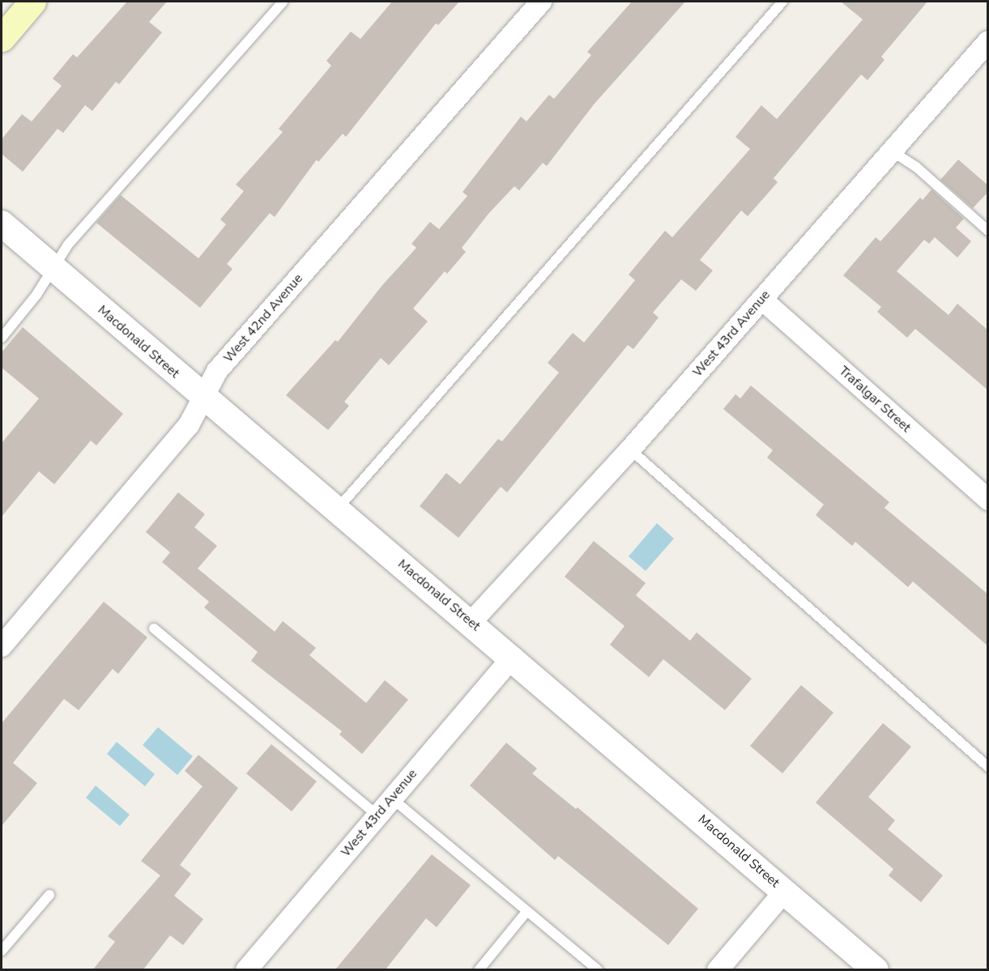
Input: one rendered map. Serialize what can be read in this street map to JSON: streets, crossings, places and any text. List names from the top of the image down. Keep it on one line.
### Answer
{"streets":{"street":["West 42nd Avenue","West 43rd Avenue","Macdonald Street","Trafalgar Street"]},"crossings":[["West 42nd Avenue","Macdonald Street"],["West 43rd Avenue","Macdonald Street"],["West 43rd Avenue","Trafalgar Street"]]}
